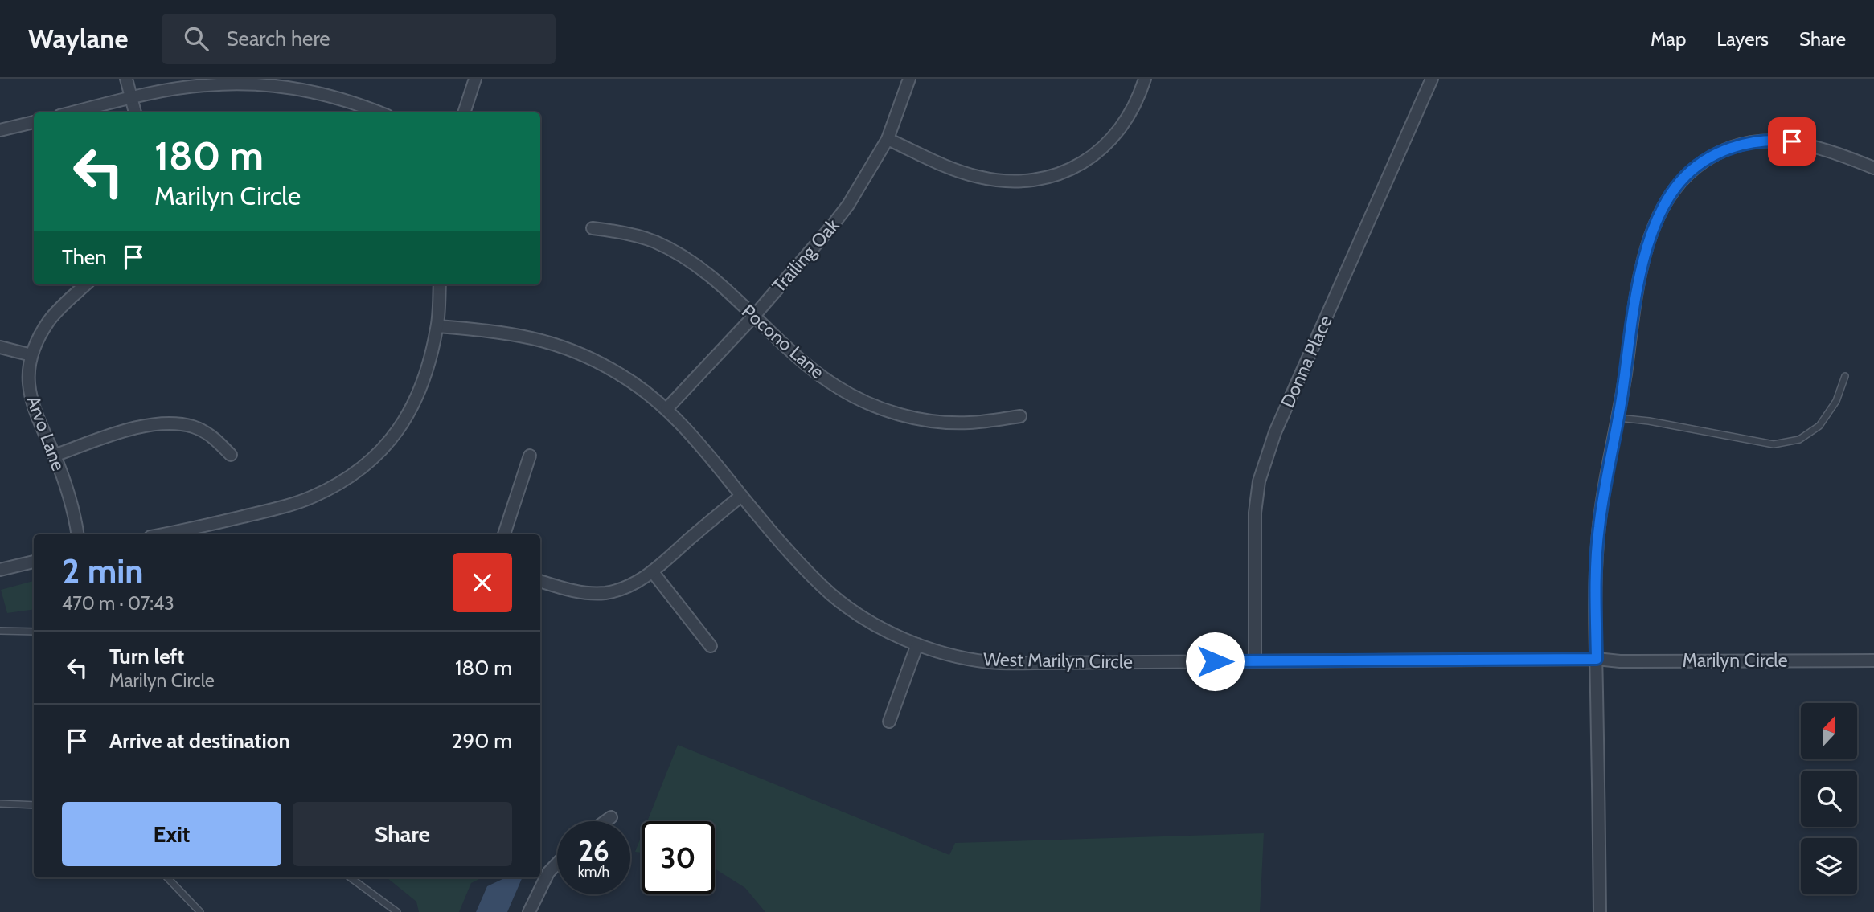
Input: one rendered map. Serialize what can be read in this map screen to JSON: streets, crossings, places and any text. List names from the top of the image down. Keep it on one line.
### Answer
{"streets":{"street":["Trailing Oak","Pocono Lane","Donna Place","Arvo Lane","West Marilyn Circle","Marilyn Circle"]},"crossings":[["Trailing Oak","Pocono Lane"],["Trailing Oak","West Marilyn Circle"],["Donna Place","West Marilyn Circle"],["West Marilyn Circle","Marilyn Circle"]],"north":"top","page":{"header":"Waylane","search":"Search here","nav":["Map","Layers","Share"],"turn":["180 m","Marilyn Circle"],"then":"Then","heading":["2 min","470 m · 07:43"],"list":[{"name":"Turn left","note":"Marilyn Circle","value":"180 m"},{"name":"Arrive at destination","value":"290 m"}],"buttons":["Exit","Share"],"speed":"26 km/h","limit":"30"}}
